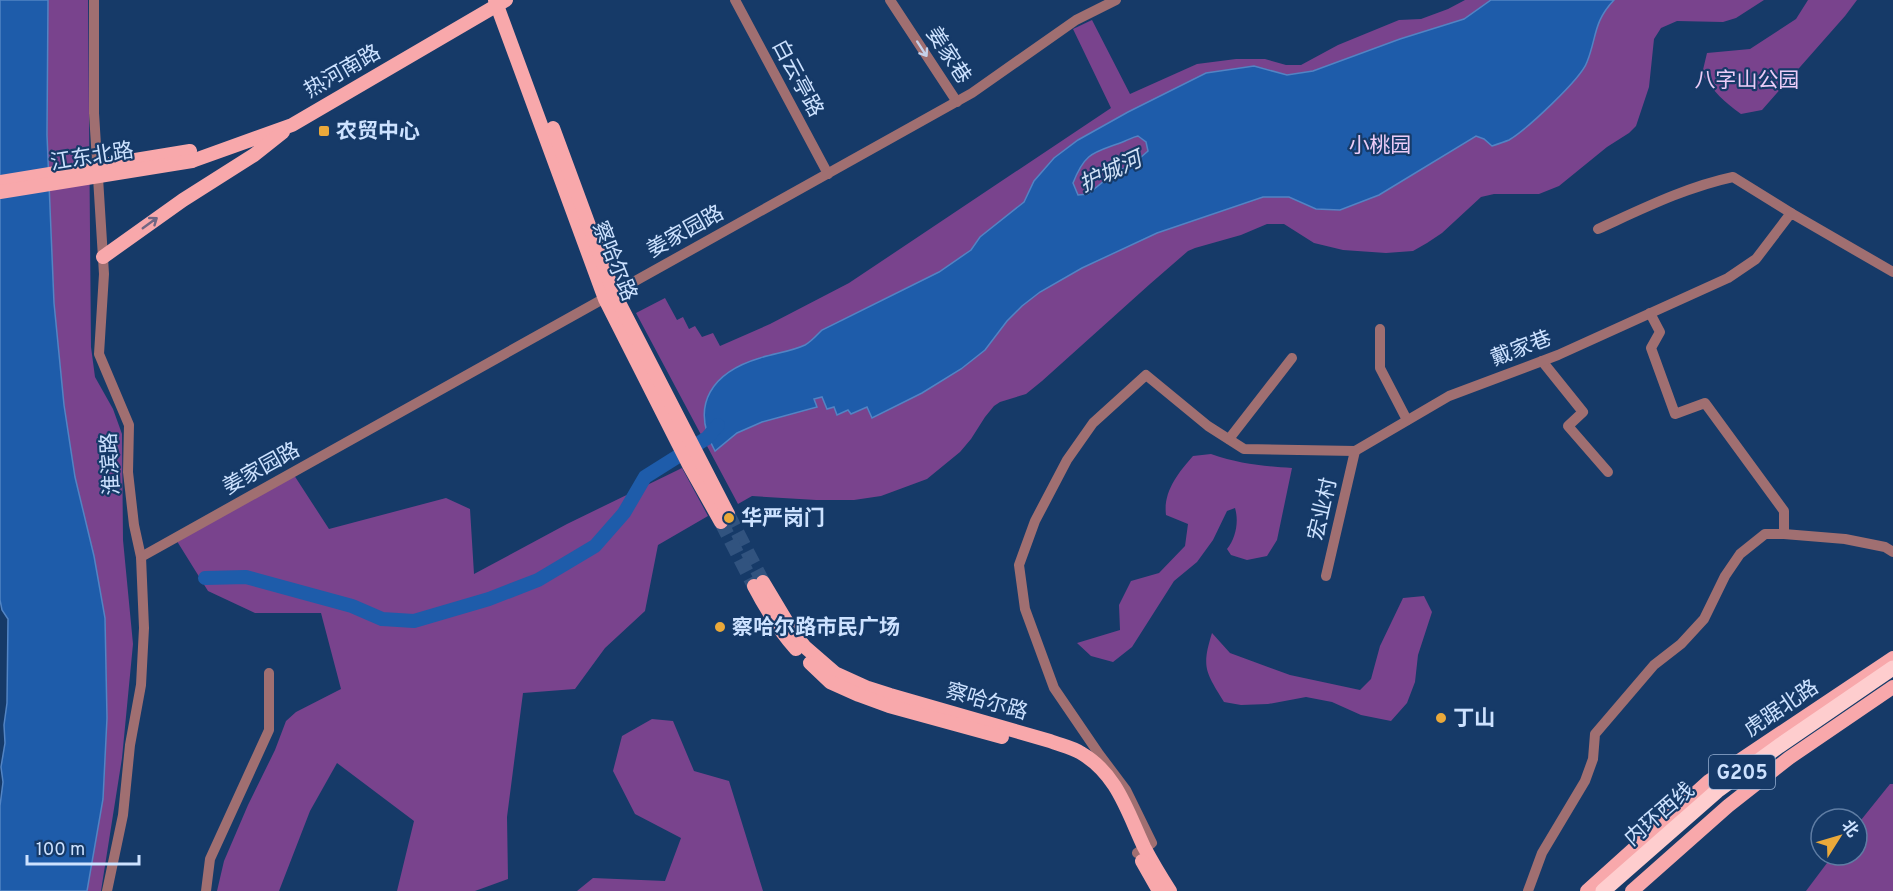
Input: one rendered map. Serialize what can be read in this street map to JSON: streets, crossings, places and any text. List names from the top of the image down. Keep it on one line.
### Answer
{"streets":{"highway":["G205","内环西线"],"main road":["热河南路","江东北路","察哈尔路","虎踞北路"],"street":["姜家巷","白云亭路","姜家园路","戴家巷","淮滨路","宏业村"]},"crossings":[["姜家巷","姜家园路"],["热河南路","江东北路"],["热河南路","察哈尔路"],["白云亭路","姜家园路"],["姜家园路","察哈尔路"],["姜家园路","淮滨路"],["戴家巷","宏业村"]],"one_way":["姜家巷"],"water":["护城河"],"parks":["八字山公园","小桃园"],"places":{"transit":["农贸中心"],"other":["华严岗门","察哈尔路市民广场","丁山"]},"scale_bar":"100 m","north":"top right"}
